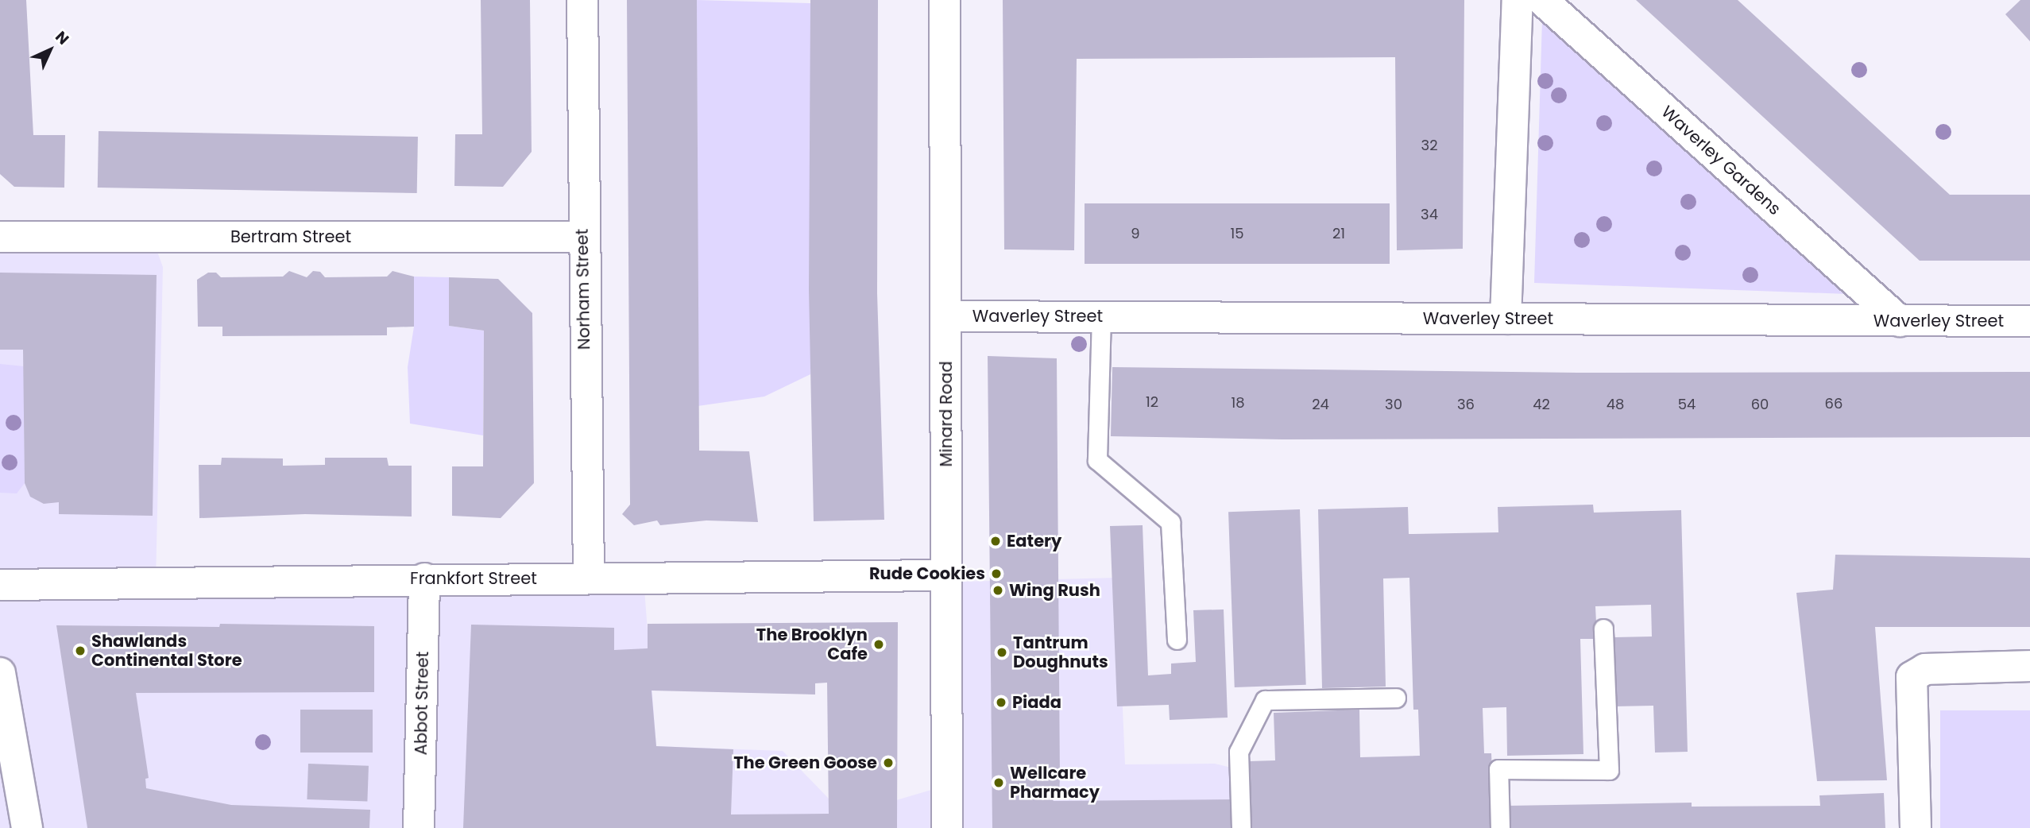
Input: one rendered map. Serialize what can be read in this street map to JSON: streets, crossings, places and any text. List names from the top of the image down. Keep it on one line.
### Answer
{"streets":{"street":["Waverley Gardens","Bertram Street","Norham Street","Waverley Street","Minard Road","Frankfort Street","Abbot Street"]},"crossings":[["Waverley Gardens","Waverley Street"],["Bertram Street","Norham Street"],["Norham Street","Frankfort Street"],["Waverley Street","Minard Road"],["Minard Road","Frankfort Street"],["Frankfort Street","Abbot Street"]],"places":["Eatery","Rude Cookies","Wing Rush","The Brooklyn Cafe","Shawlands Continental Store","Tantrum Doughnuts","Piada","The Green Goose","Wellcare Pharmacy"],"house_numbers":["32","34","9","15","21","12","18","66","24","30","36","42","48","54","60"],"north":"top right"}
